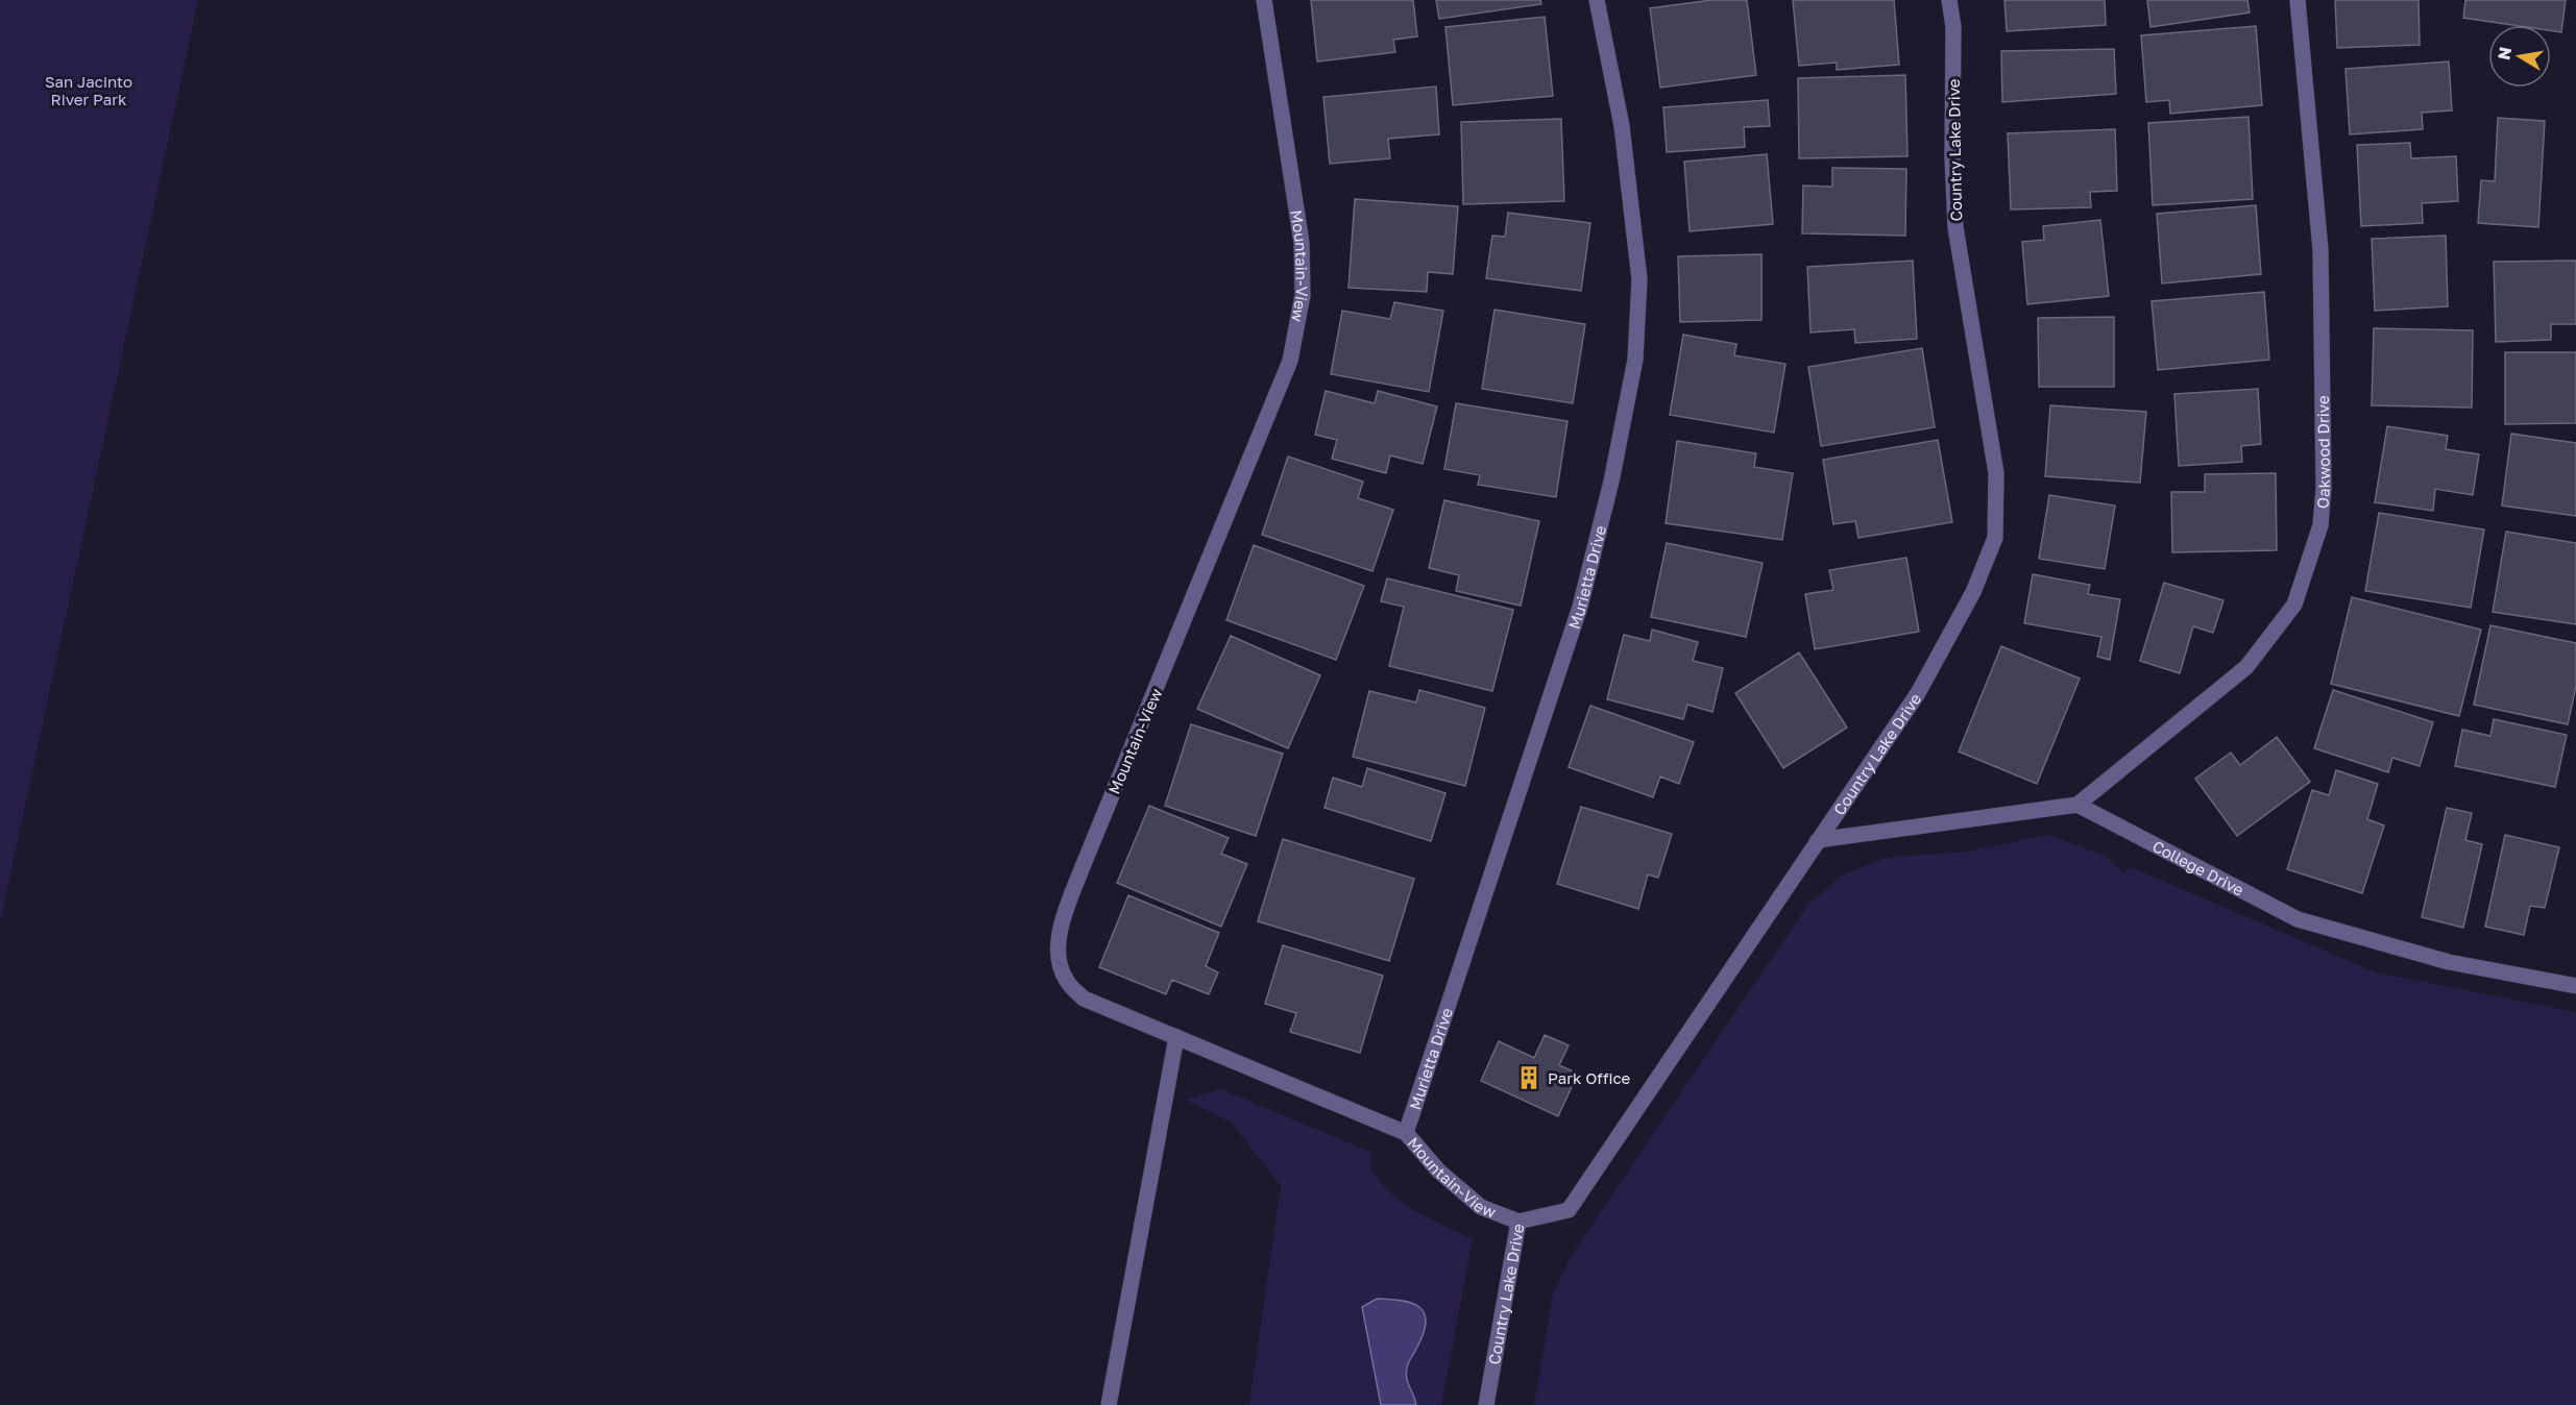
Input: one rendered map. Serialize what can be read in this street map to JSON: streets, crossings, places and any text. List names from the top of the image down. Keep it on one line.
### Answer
{"streets":{"lane":["Country Lake Drive","Mountain-View","Oakwood Drive","Murietta Drive","College Drive"]},"crossings":[["Country Lake Drive","Mountain-View"],["Mountain-View","Murietta Drive"],["Oakwood Drive","College Drive"]],"parks":["San Jacinto River Park"],"places":{"building":["Park Office"]},"north":"left"}
